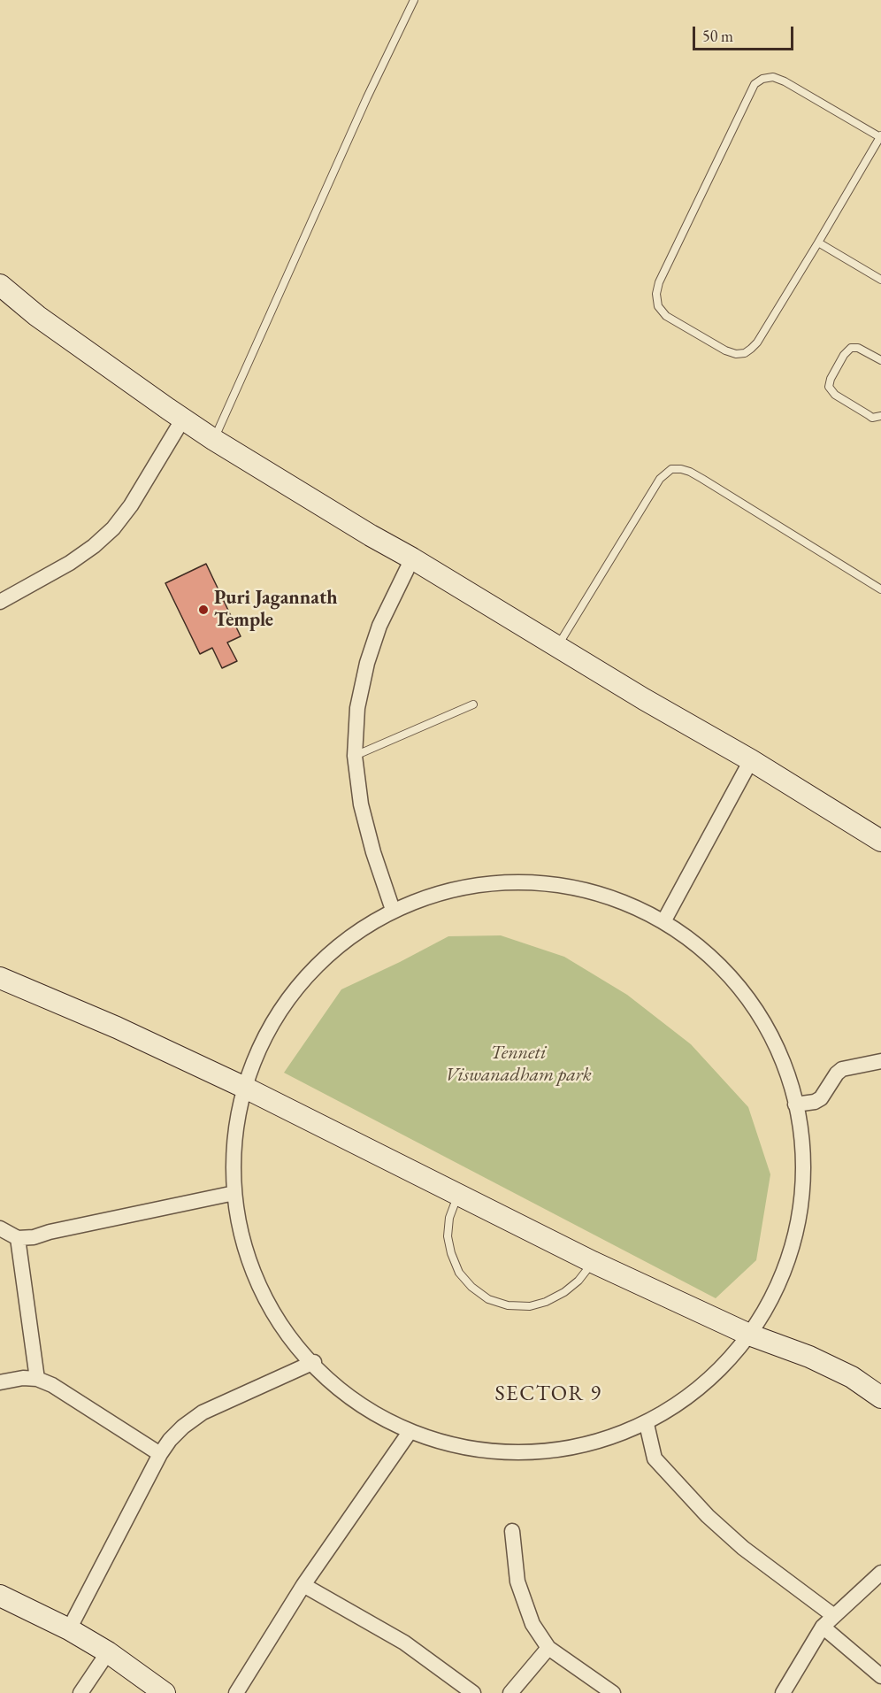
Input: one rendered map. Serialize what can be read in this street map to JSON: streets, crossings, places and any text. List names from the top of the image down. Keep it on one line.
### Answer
{"districts":["SECTOR 9"],"parks":["Tenneti Viswanadham park"],"places":["Puri Jagannath Temple"],"scale_bar":"50 m"}
